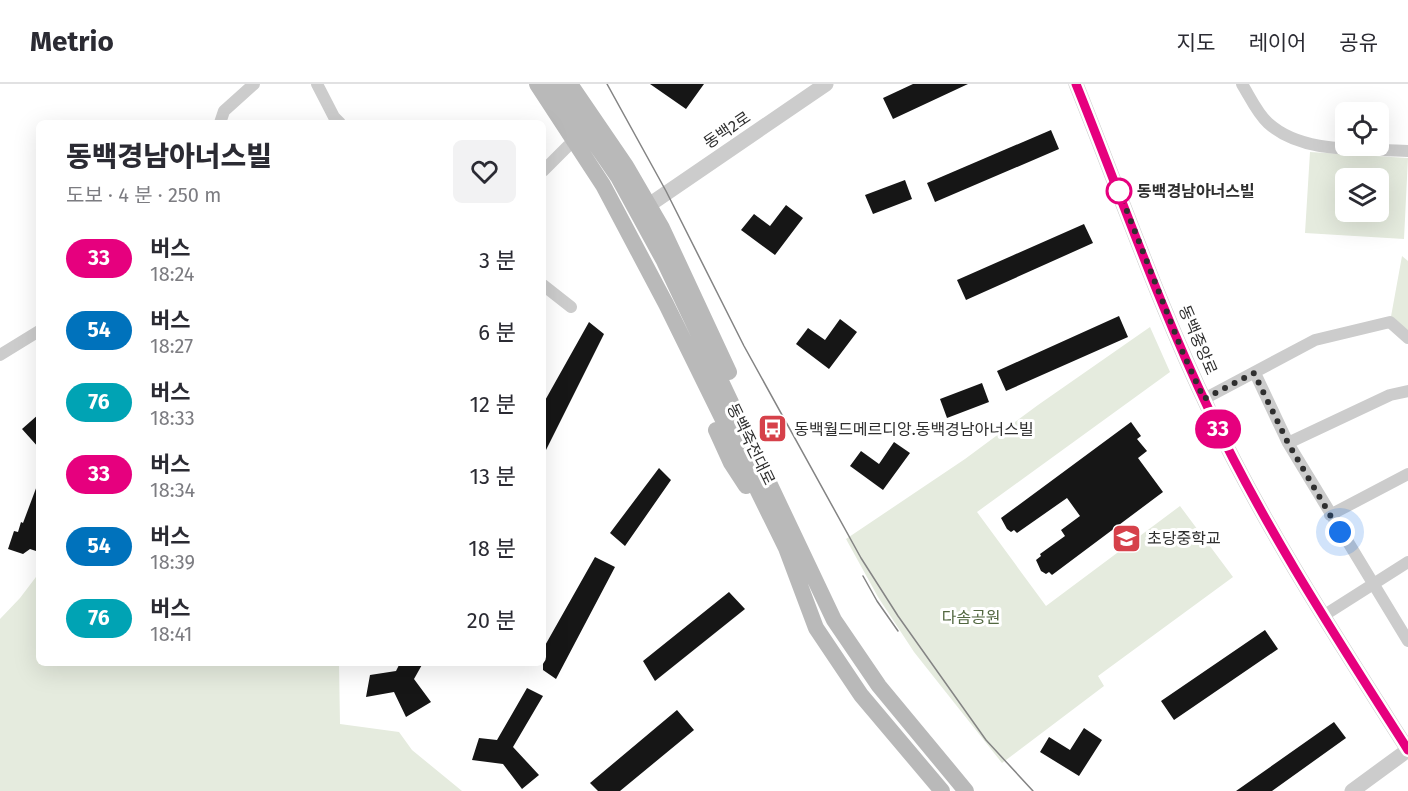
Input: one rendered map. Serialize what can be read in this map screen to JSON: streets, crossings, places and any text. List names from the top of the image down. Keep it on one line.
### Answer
{"streets":{"main road":["동백죽전대로"],"street":["동백2로","동백중앙로"]},"parks":["다솜공원"],"places":{"other":["동백경남아너스빌"],"bus stop":["동백월드메르디앙.동백경남아너스빌"],"school or university":["초당중학교"]},"lines":["bus line 33"],"page":{"header":"Metrio","nav":["지도","레이어","공유"],"on_map":"33","heading":["동백경남아너스빌","도보 · 4 분 · 250 m"],"list":[{"mark":"33","name":"버스","note":"18:24","value":"3 분"},{"mark":"54","name":"버스","note":"18:27","value":"6 분"},{"mark":"76","name":"버스","note":"18:33","value":"12 분"},{"mark":"33","name":"버스","note":"18:34","value":"13 분"},{"mark":"54","name":"버스","note":"18:39","value":"18 분"},{"mark":"76","name":"버스","note":"18:41","value":"20 분"}]}}
